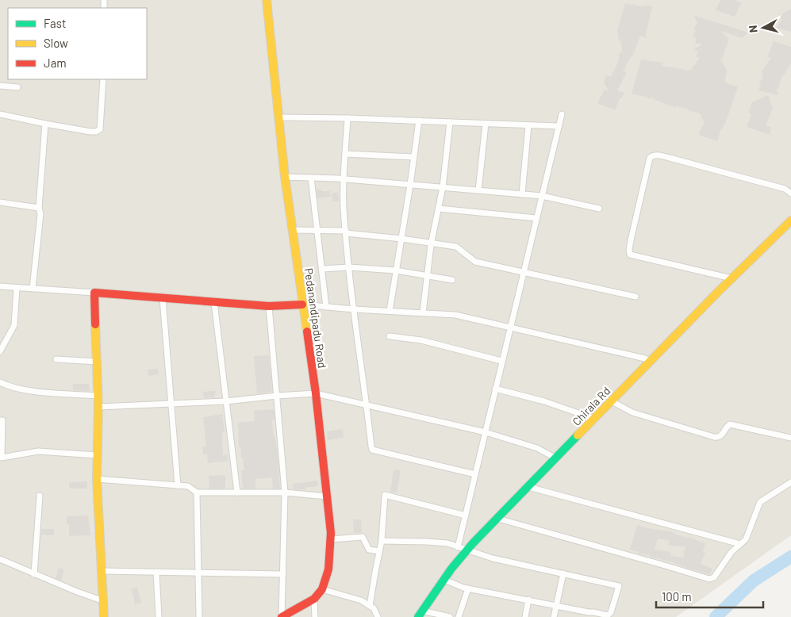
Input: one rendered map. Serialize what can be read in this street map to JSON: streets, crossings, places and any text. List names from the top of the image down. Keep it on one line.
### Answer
{"streets":{"main road":["Pedanandipadu Road","Chirala Rd"]},"legend":["Fast","Slow","Jam"],"scale_bar":"100 m","north":"left"}
